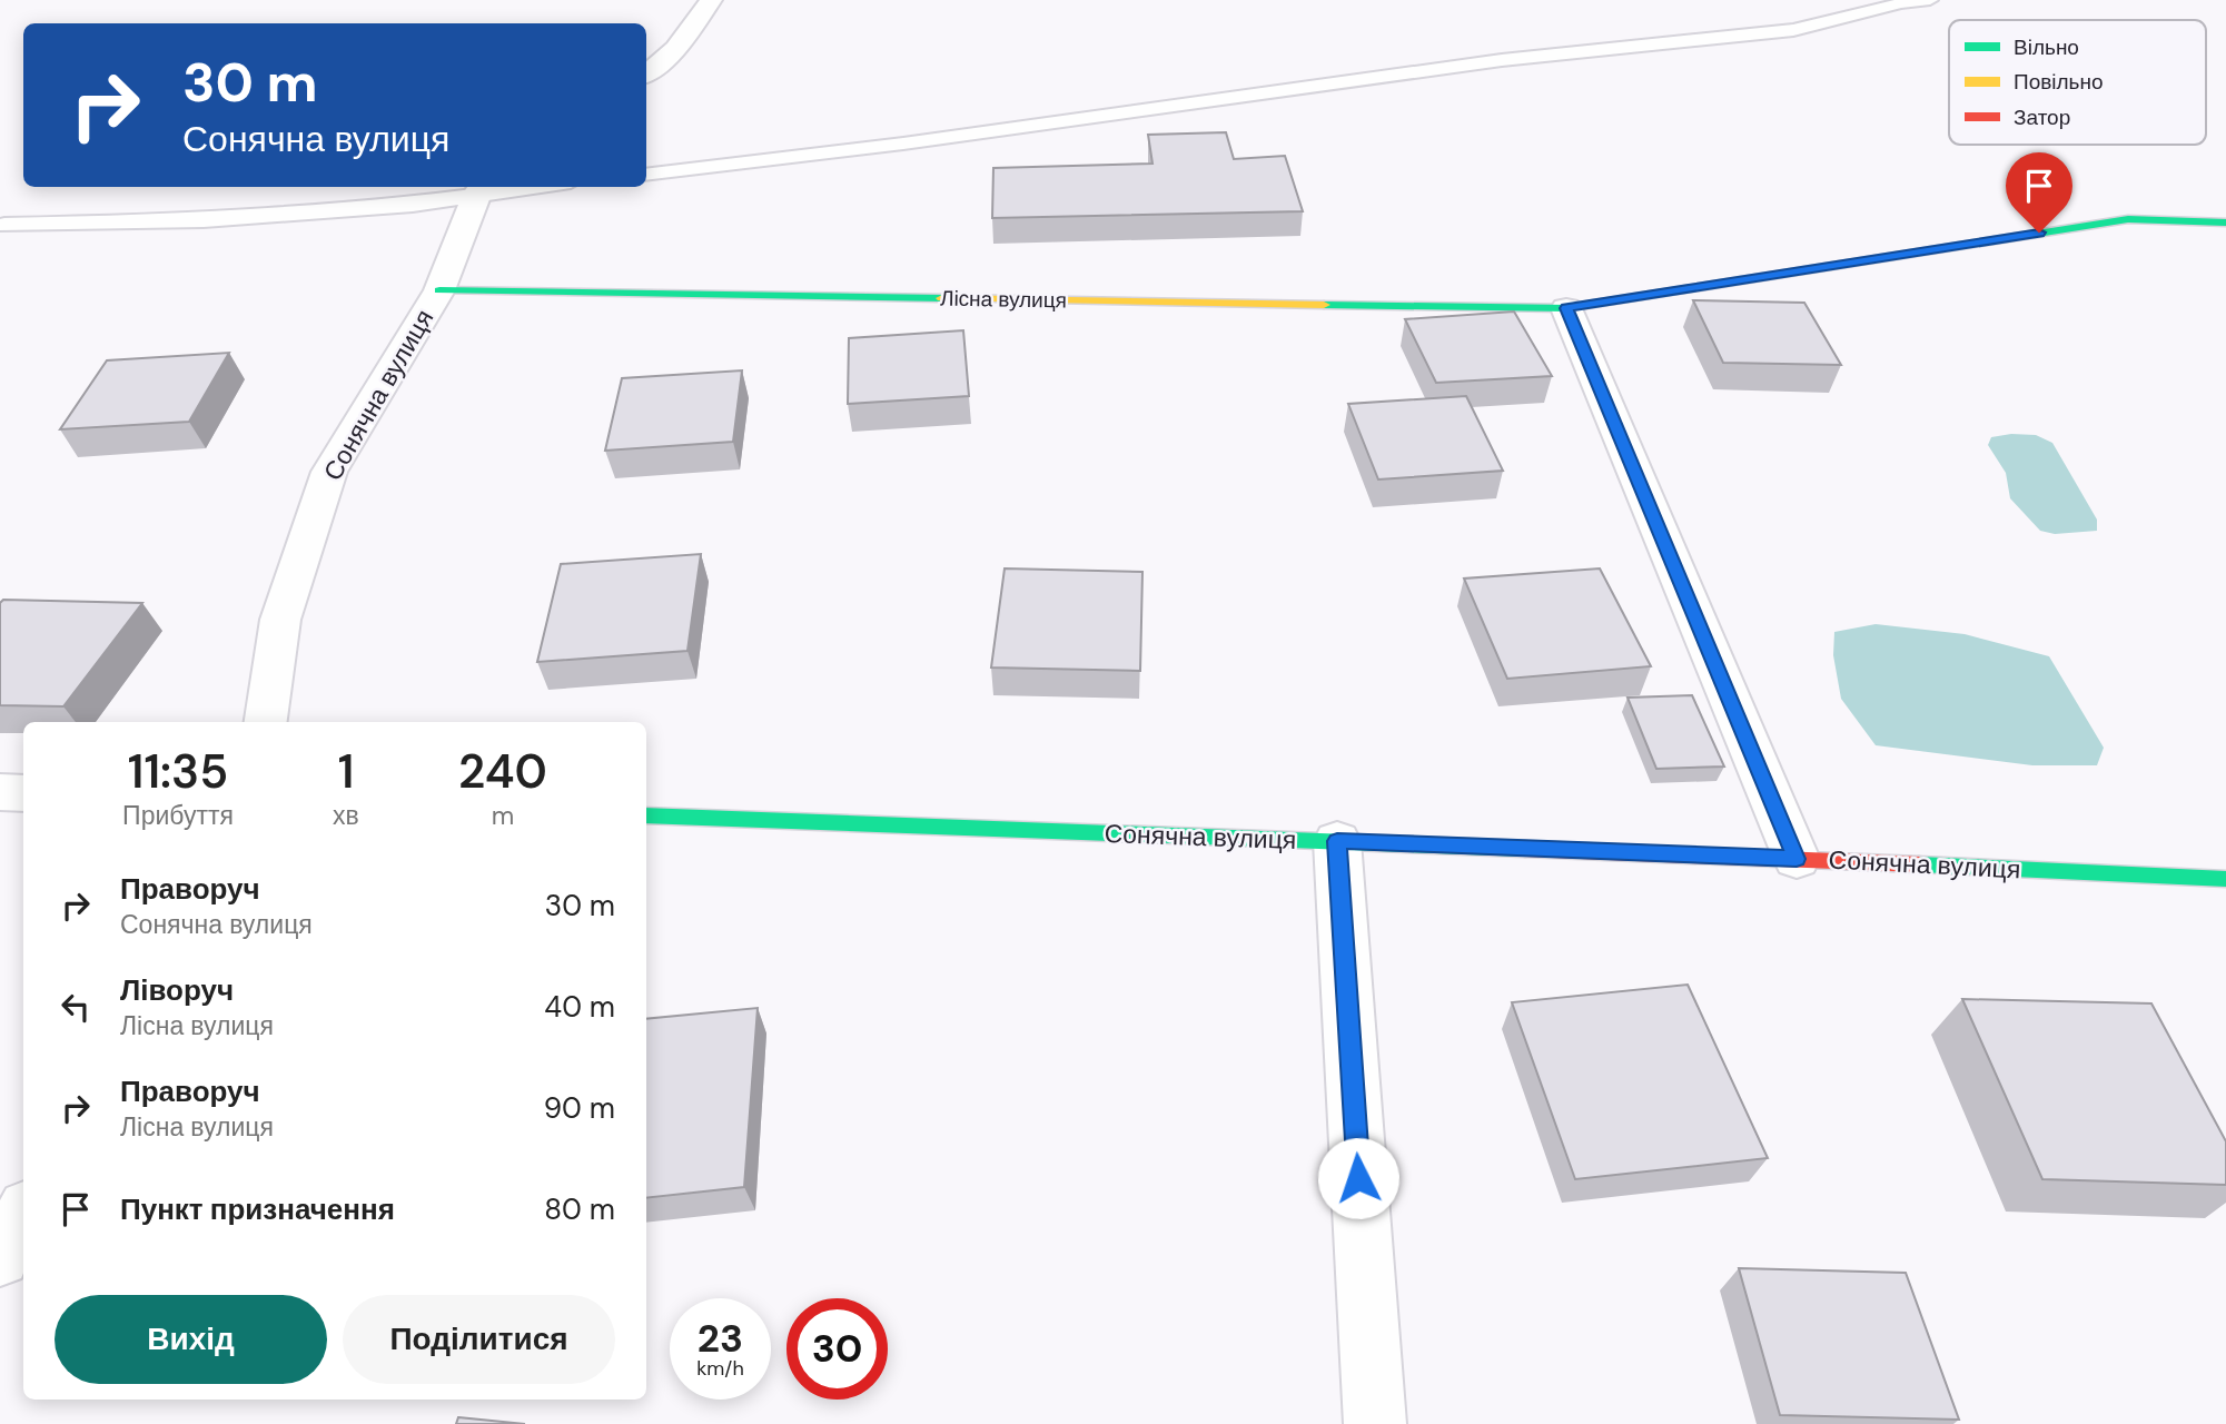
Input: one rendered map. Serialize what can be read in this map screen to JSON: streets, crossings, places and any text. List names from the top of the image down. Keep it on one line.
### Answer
{"streets":{"street":["Лісна вулиця","Сонячна вулиця"]},"crossings":[["Лісна вулиця","Сонячна вулиця"]],"legend":["Вільно","Повільно","Затор"],"page":{"turn":["30 m","Сонячна вулиця"],"eta":["11:35","Прибуття","1","хв","240","m"],"list":[{"name":"Праворуч","note":"Сонячна вулиця","value":"30 m"},{"name":"Ліворуч","note":"Лісна вулиця","value":"40 m"},{"name":"Праворуч","note":"Лісна вулиця","value":"90 m"},{"name":"Пункт призначення","value":"80 m"}],"buttons":["Вихід","Поділитися"],"speed":"23 km/h","limit":"30"}}
